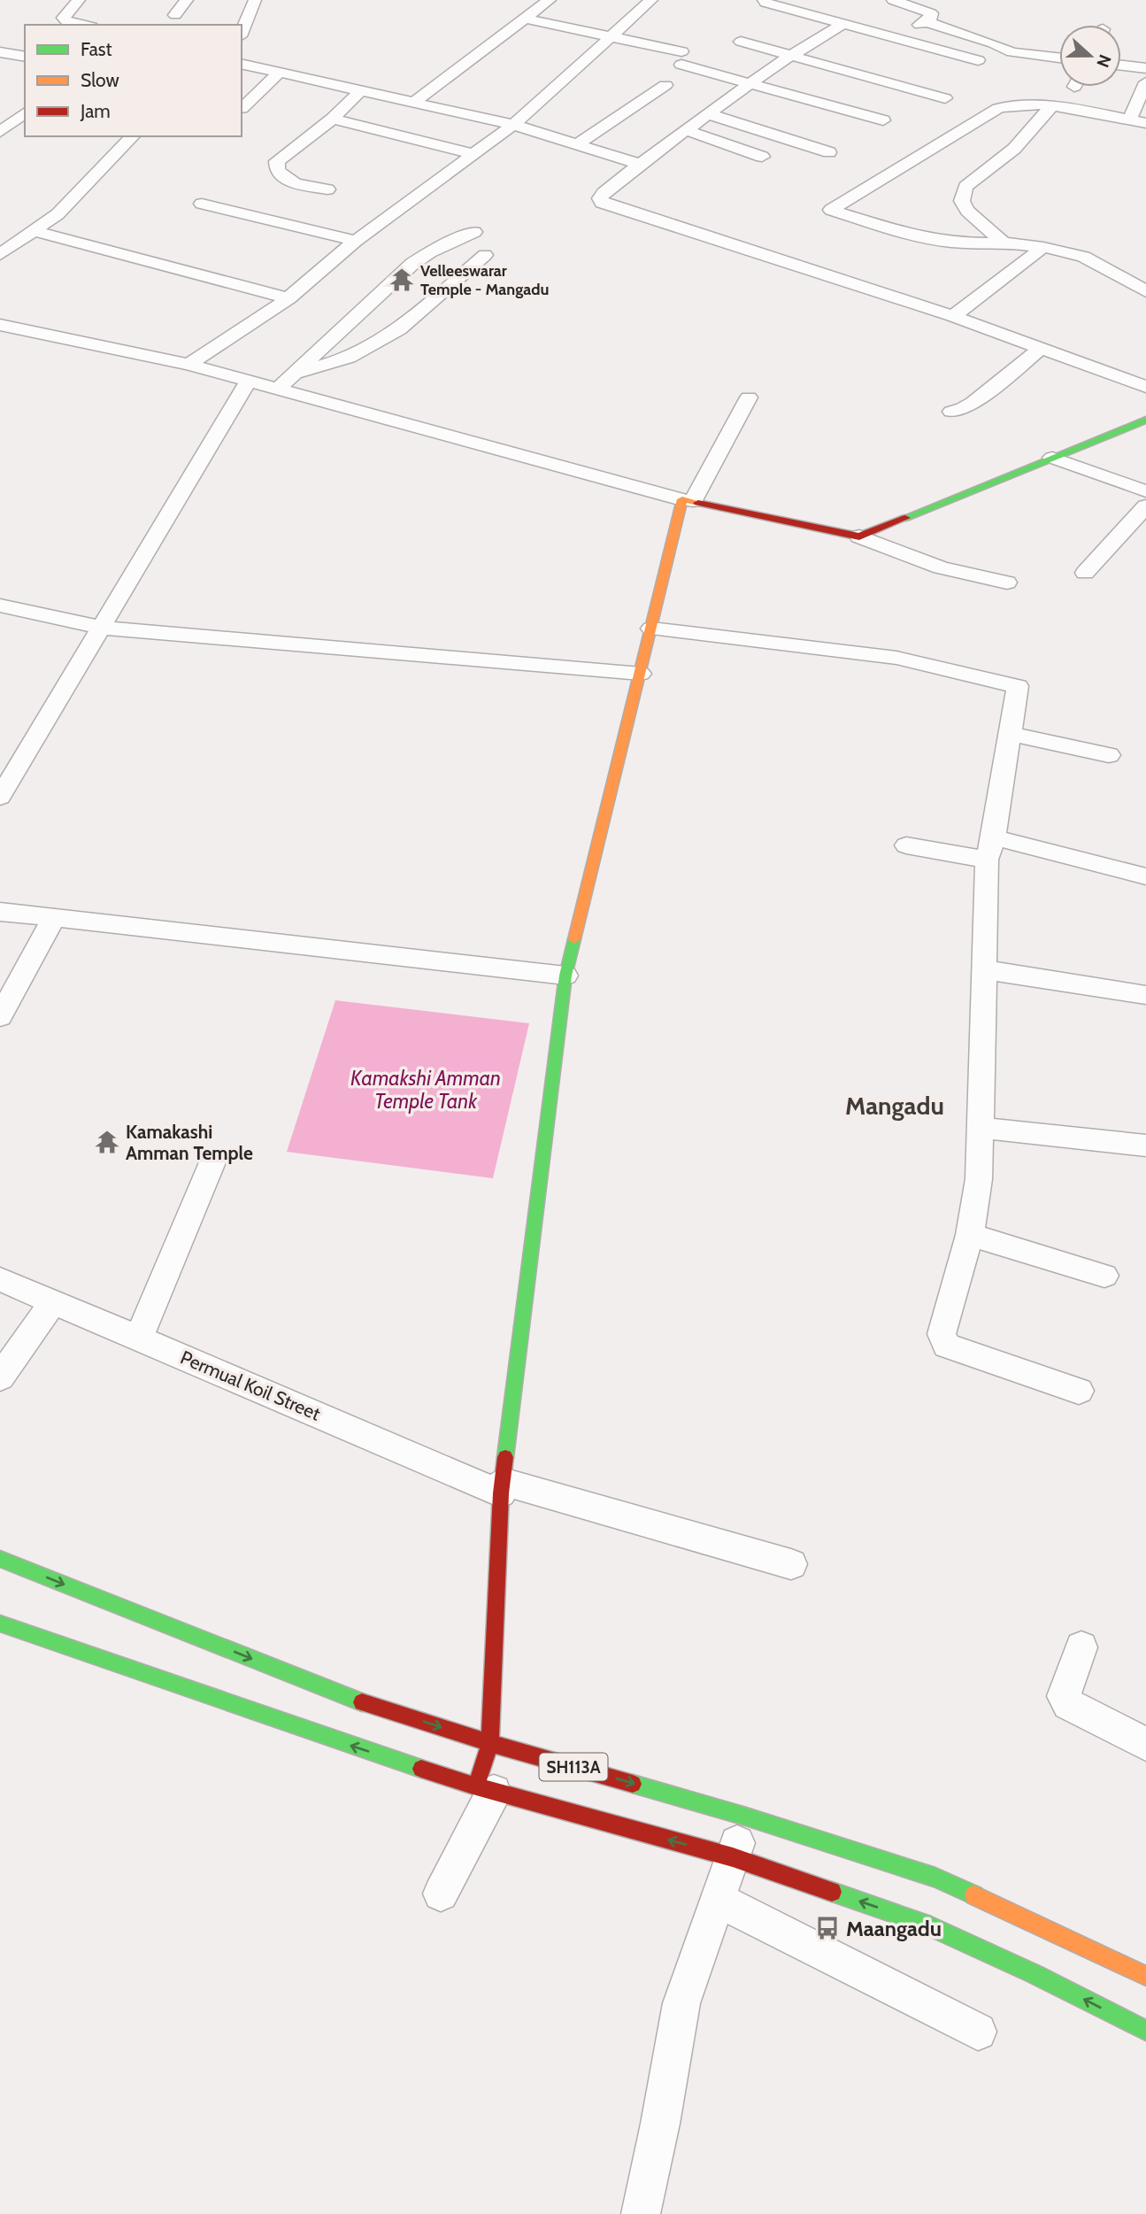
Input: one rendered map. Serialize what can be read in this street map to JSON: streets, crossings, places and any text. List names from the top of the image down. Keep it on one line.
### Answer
{"streets":{"street":["Permual Koil Street","SH113A"]},"districts":["Mangadu"],"water":["Kamakshi Amman Temple Tank"],"places":{"temple":["Velleeswarar Temple - Mangadu","Kamakashi Amman Temple"],"bus stop":["Maangadu"]},"legend":["Fast","Slow","Jam"],"north":"right"}
